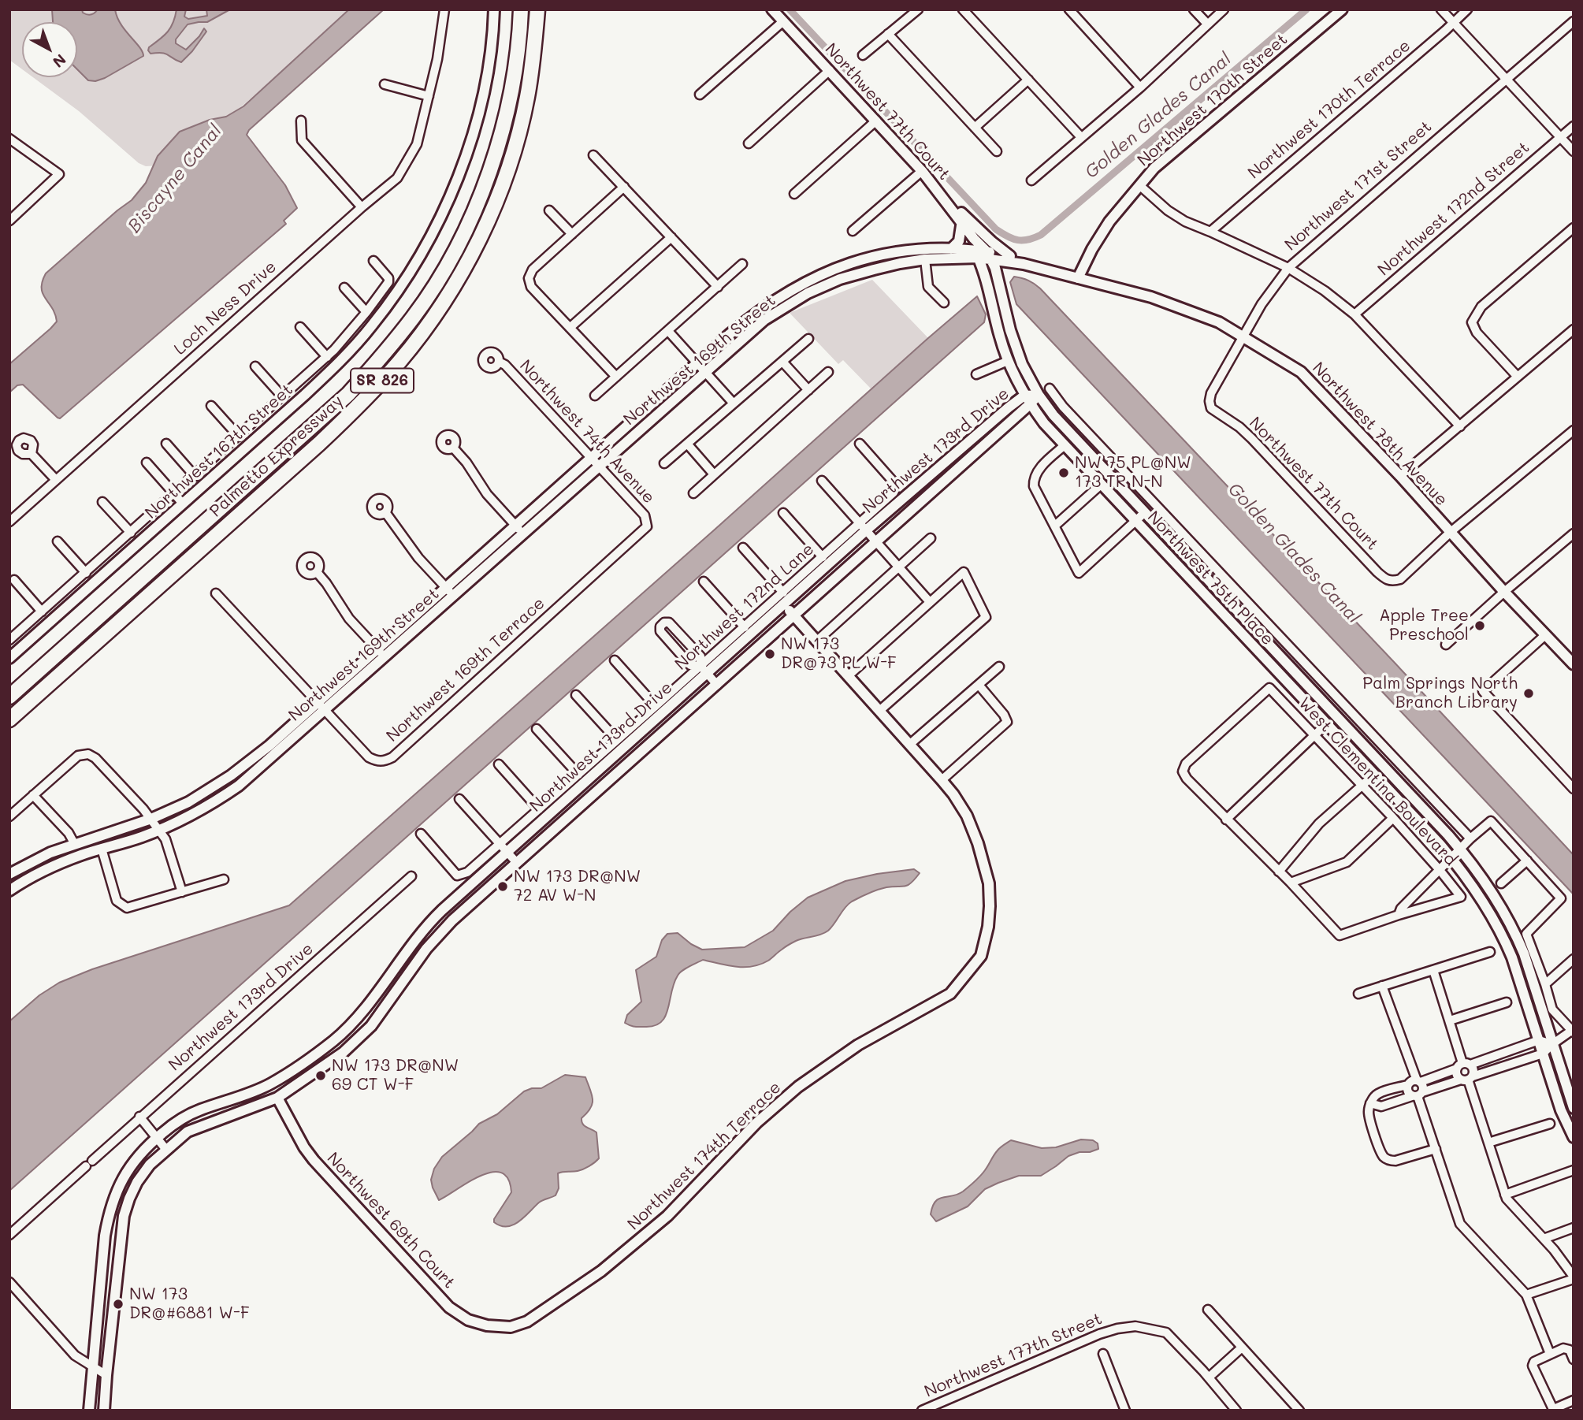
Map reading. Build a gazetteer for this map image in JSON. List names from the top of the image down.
{
  "streets": {
    "highway": ["SR 826", "Palmetto Expressway"],
    "street": [
      "Northwest 170th Street",
      "Northwest 170th Terrace",
      "Northwest 77th Court",
      "Northwest 171st Street",
      "Northwest 172nd Street",
      "Loch Ness Drive",
      "Northwest 169th Street",
      "Northwest 74th Avenue",
      "Northwest 78th Avenue",
      "Northwest 173rd Drive",
      "Northwest 167th Street",
      "Northwest 75th Place",
      "Northwest 172nd Lane",
      "Northwest 169th Terrace",
      "West Clementina Boulevard",
      "Northwest 174th Terrace",
      "Northwest 69th Court",
      "Northwest 177th Street"
    ]
  },
  "crossings": [
    ["Northwest 170th Street", "Northwest 78th Avenue"],
    ["Northwest 77th Court", "Northwest 171st Street"],
    ["Northwest 77th Court", "Northwest 78th Avenue"],
    ["Northwest 77th Court", "Northwest 75th Place"],
    ["Northwest 171st Street", "Northwest 78th Avenue"],
    ["Northwest 169th Street", "Northwest 74th Avenue"],
    ["Northwest 169th Street", "Northwest 78th Avenue"],
    ["Northwest 169th Street", "Northwest 75th Place"],
    ["Northwest 169th Street", "Northwest 169th Terrace"],
    ["Northwest 74th Avenue", "Northwest 169th Terrace"],
    ["Northwest 173rd Drive", "Northwest 75th Place"],
    ["Northwest 173rd Drive", "Northwest 172nd Lane"],
    ["Northwest 173rd Drive", "Northwest 69th Court"],
    ["Northwest 174th Terrace", "Northwest 69th Court"]
  ],
  "water": ["Golden Glades Canal", "Biscayne Canal"],
  "places": [
    "NW 75 PL@NW 173 TR N-N",
    "Apple Tree Preschool",
    "NW 173 DR@73 PL W-F",
    "Palm Springs North Branch Library",
    "NW 173 DR@NW 72 AV W-N",
    "NW 173 DR@NW 69 CT W-F",
    "NW 173 DR@#6881 W-F"
  ],
  "north": "bottom right"
}
